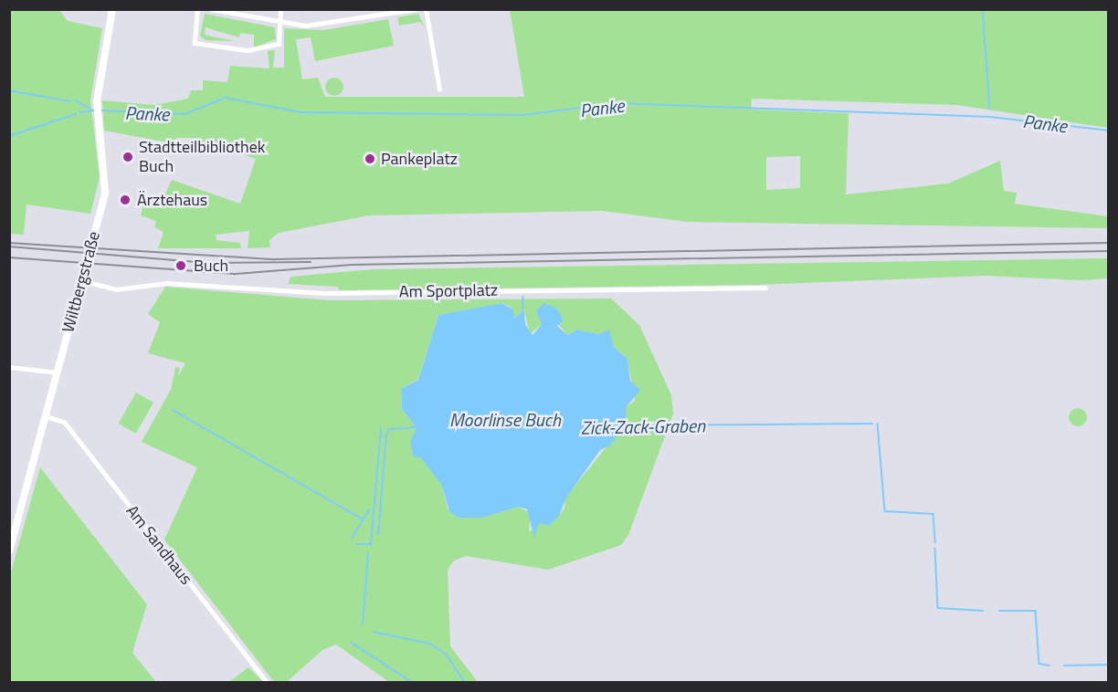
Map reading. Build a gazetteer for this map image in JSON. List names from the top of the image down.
{
  "streets": {
    "main road": ["Wiltbergstraße"],
    "street": ["Am Sportplatz", "Am Sandhaus"]
  },
  "crossings": [
    ["Wiltbergstraße", "Am Sportplatz"],
    ["Wiltbergstraße", "Am Sandhaus"]
  ],
  "water": ["Panke", "Moorlinse Buch", "Zick-Zack-Graben"],
  "places": [
    "Stadtteilbibliothek Buch",
    "Pankeplatz",
    "Ärztehaus",
    "Buch"
  ]
}
